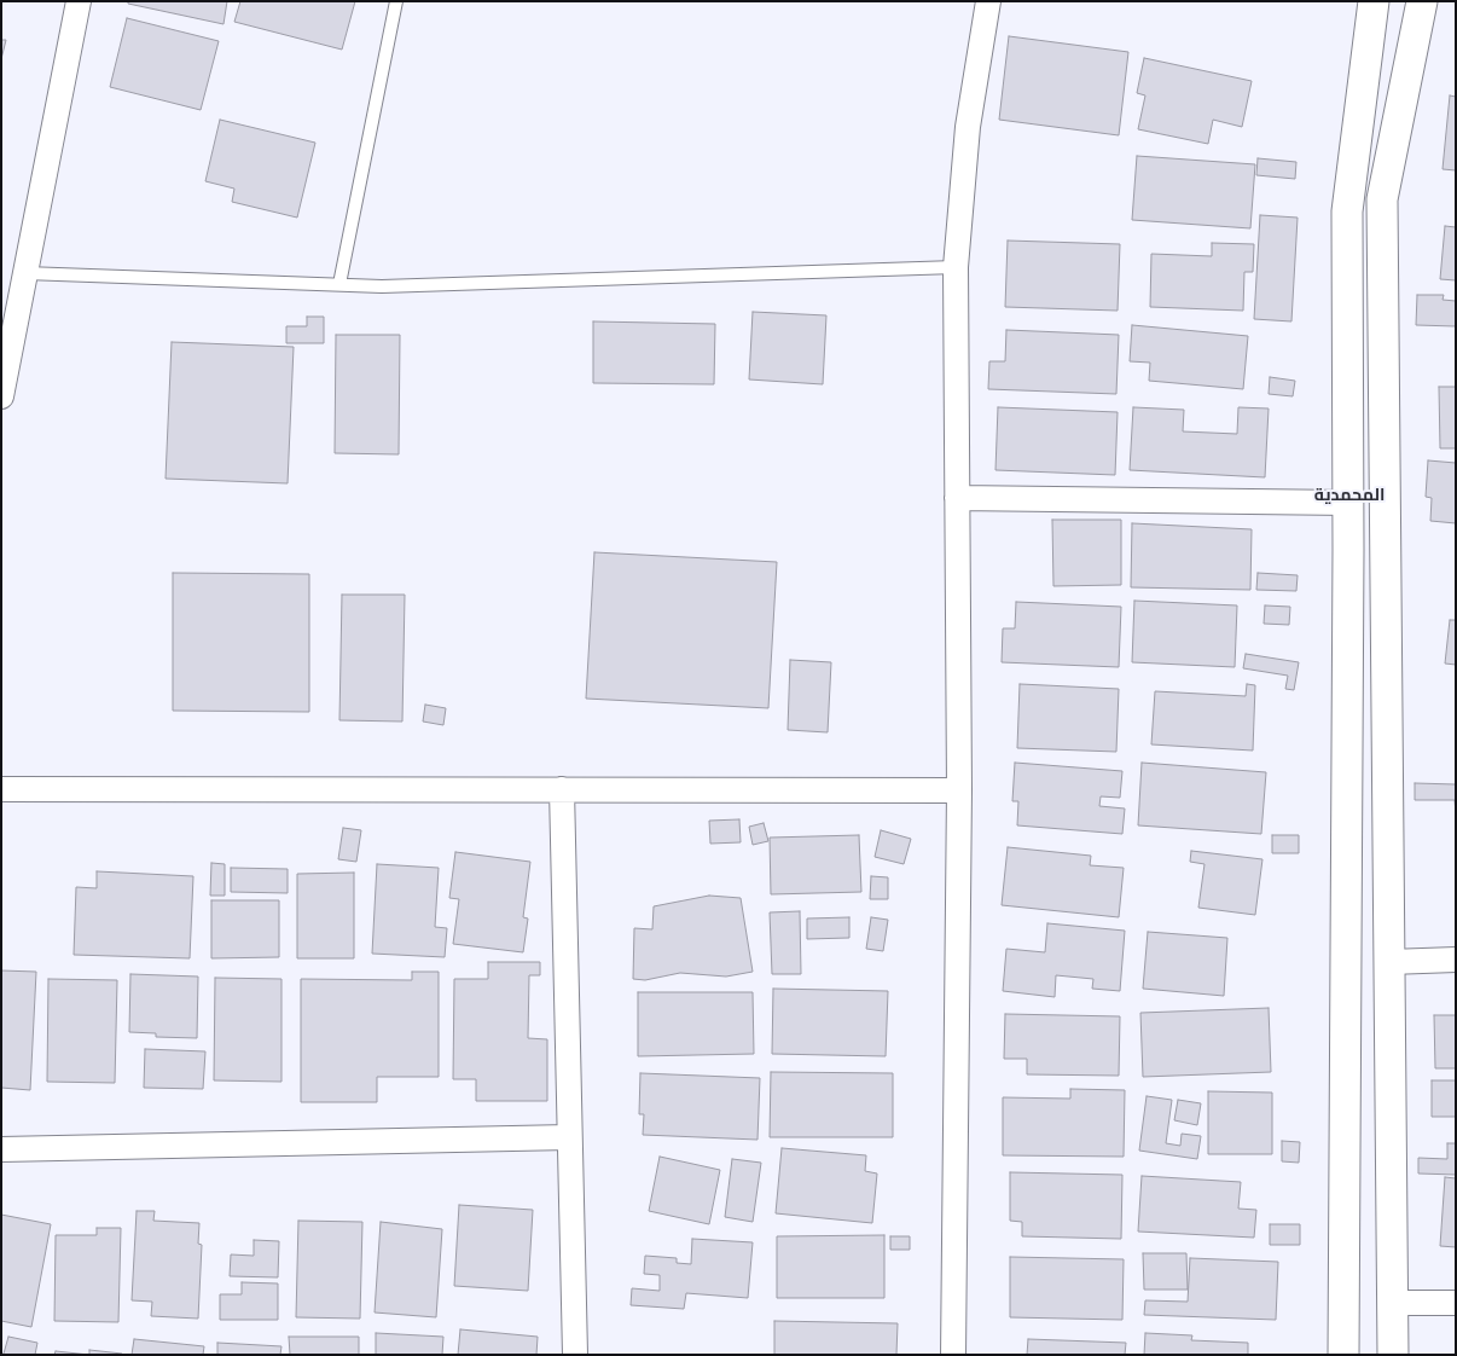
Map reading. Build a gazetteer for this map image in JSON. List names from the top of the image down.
{
  "districts": ["المحمدية"]
}
